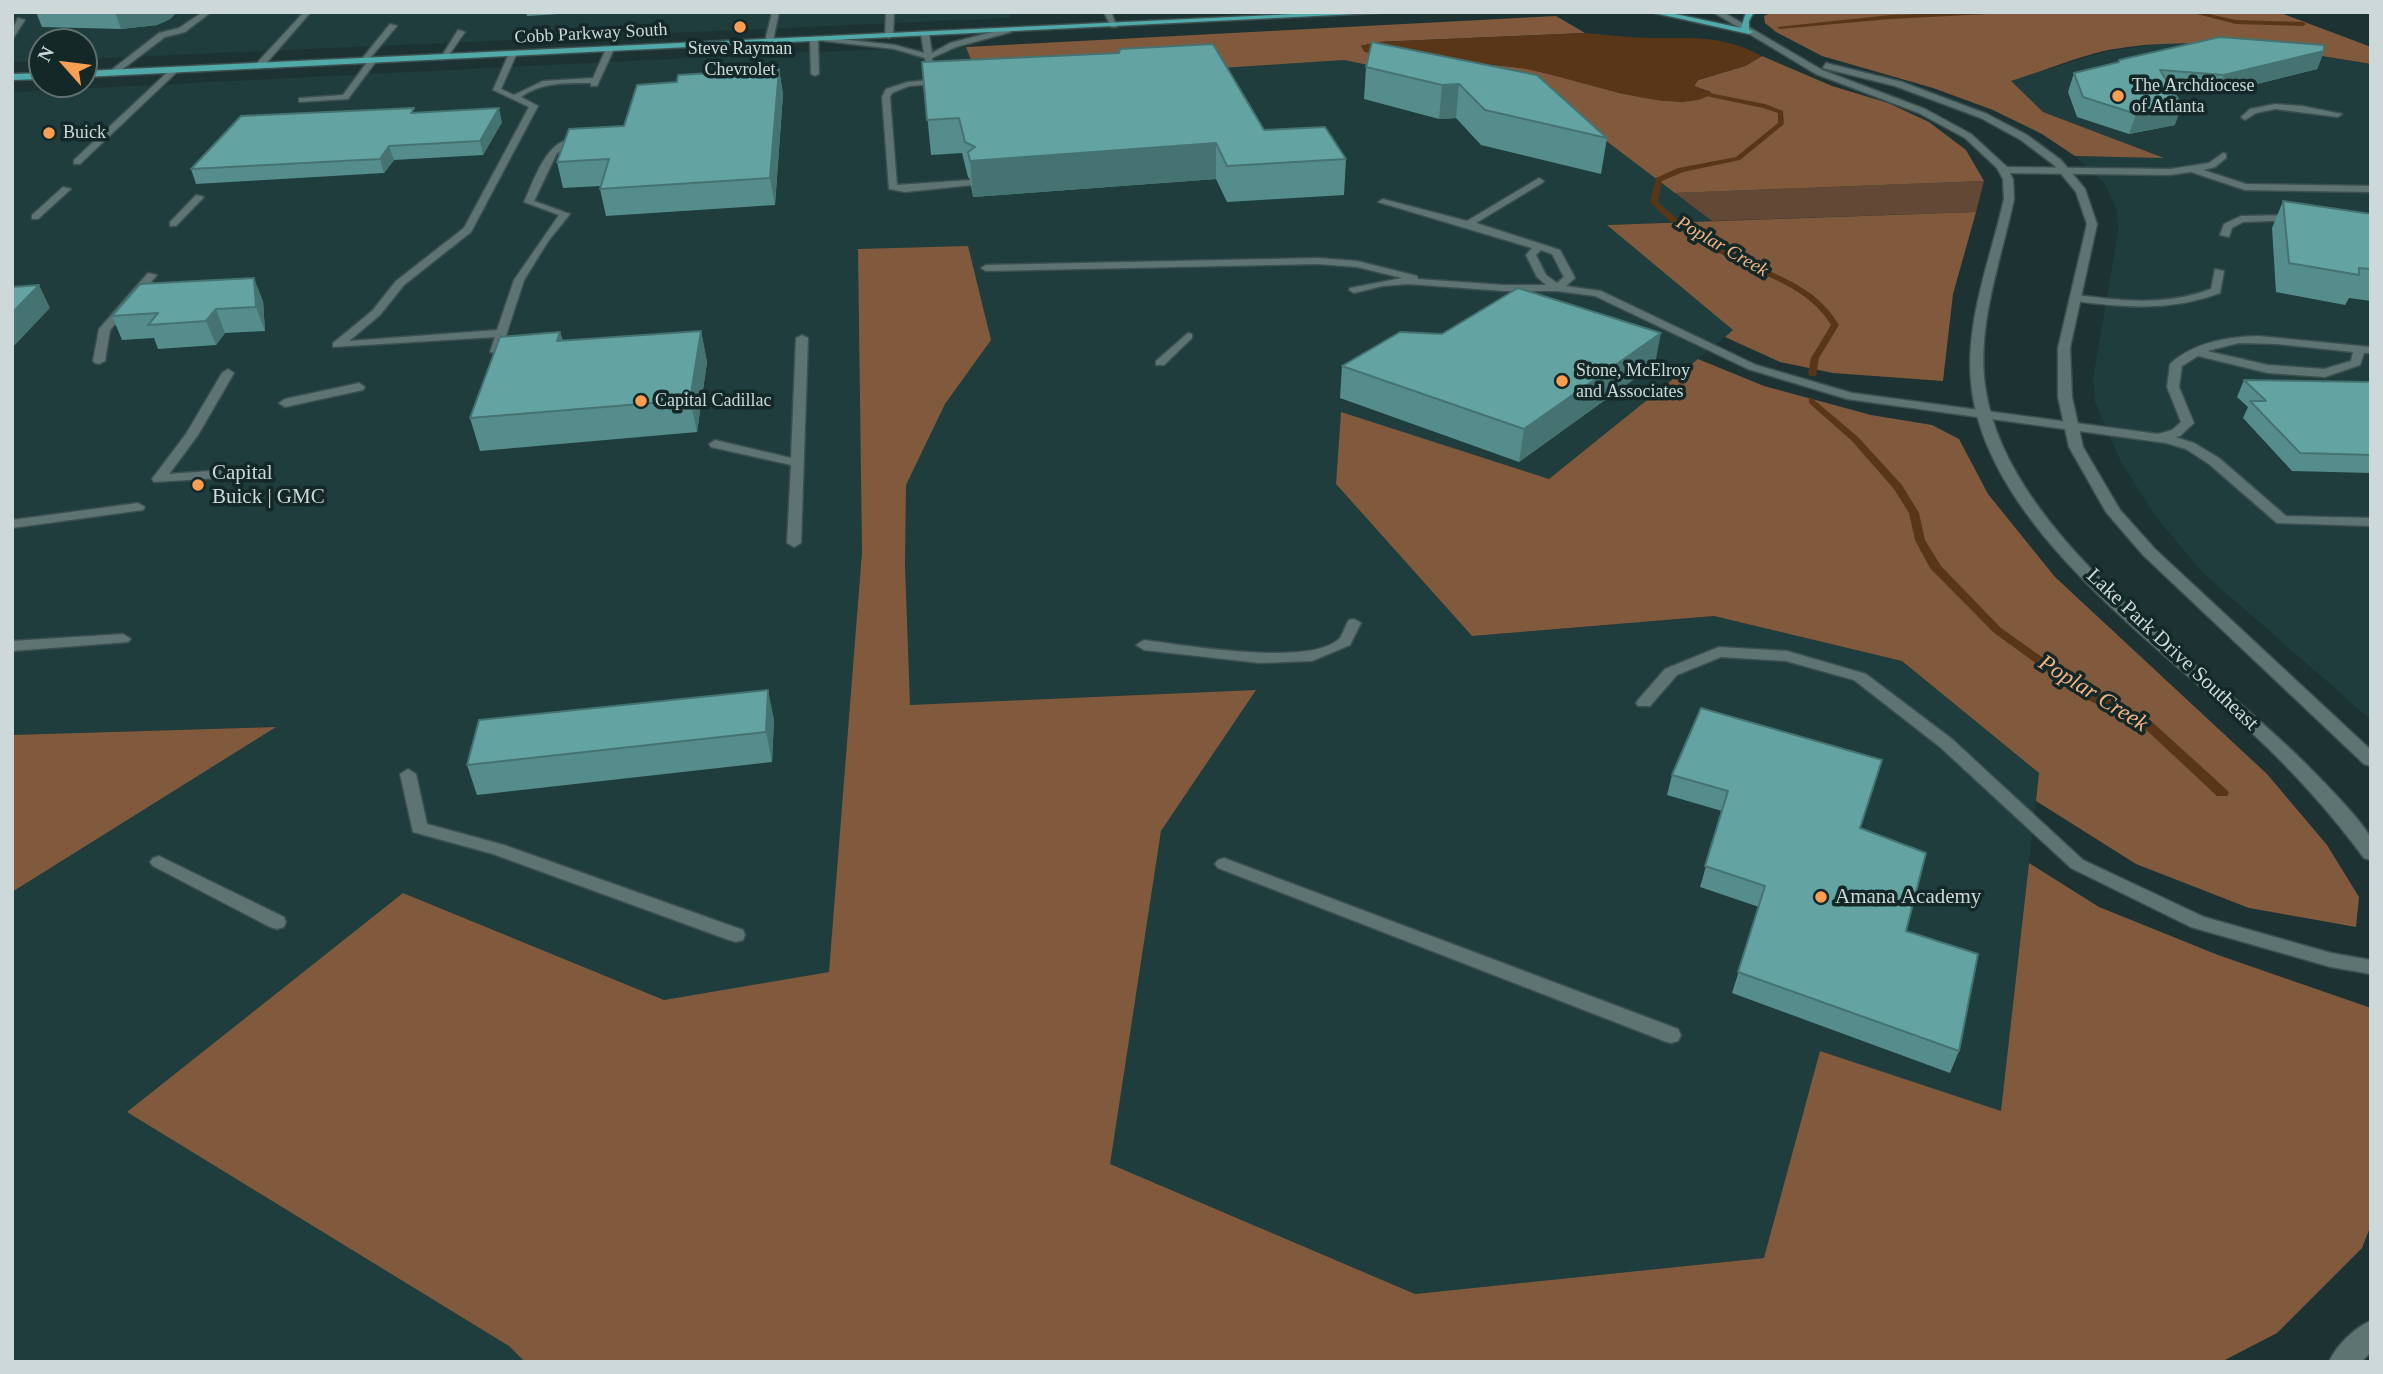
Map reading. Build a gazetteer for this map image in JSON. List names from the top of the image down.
{
  "streets": {
    "main road": ["Cobb Parkway South"],
    "street": ["Lake Park Drive Southeast"]
  },
  "water": ["Poplar Creek"],
  "places": [
    "Steve Rayman Chevrolet",
    "The Archdiocese of Atlanta",
    "Buick",
    "Stone, McElroy and Associates",
    "Capital Cadillac",
    "Capital Buick | GMC",
    "Amana Academy"
  ],
  "north": "top left"
}
